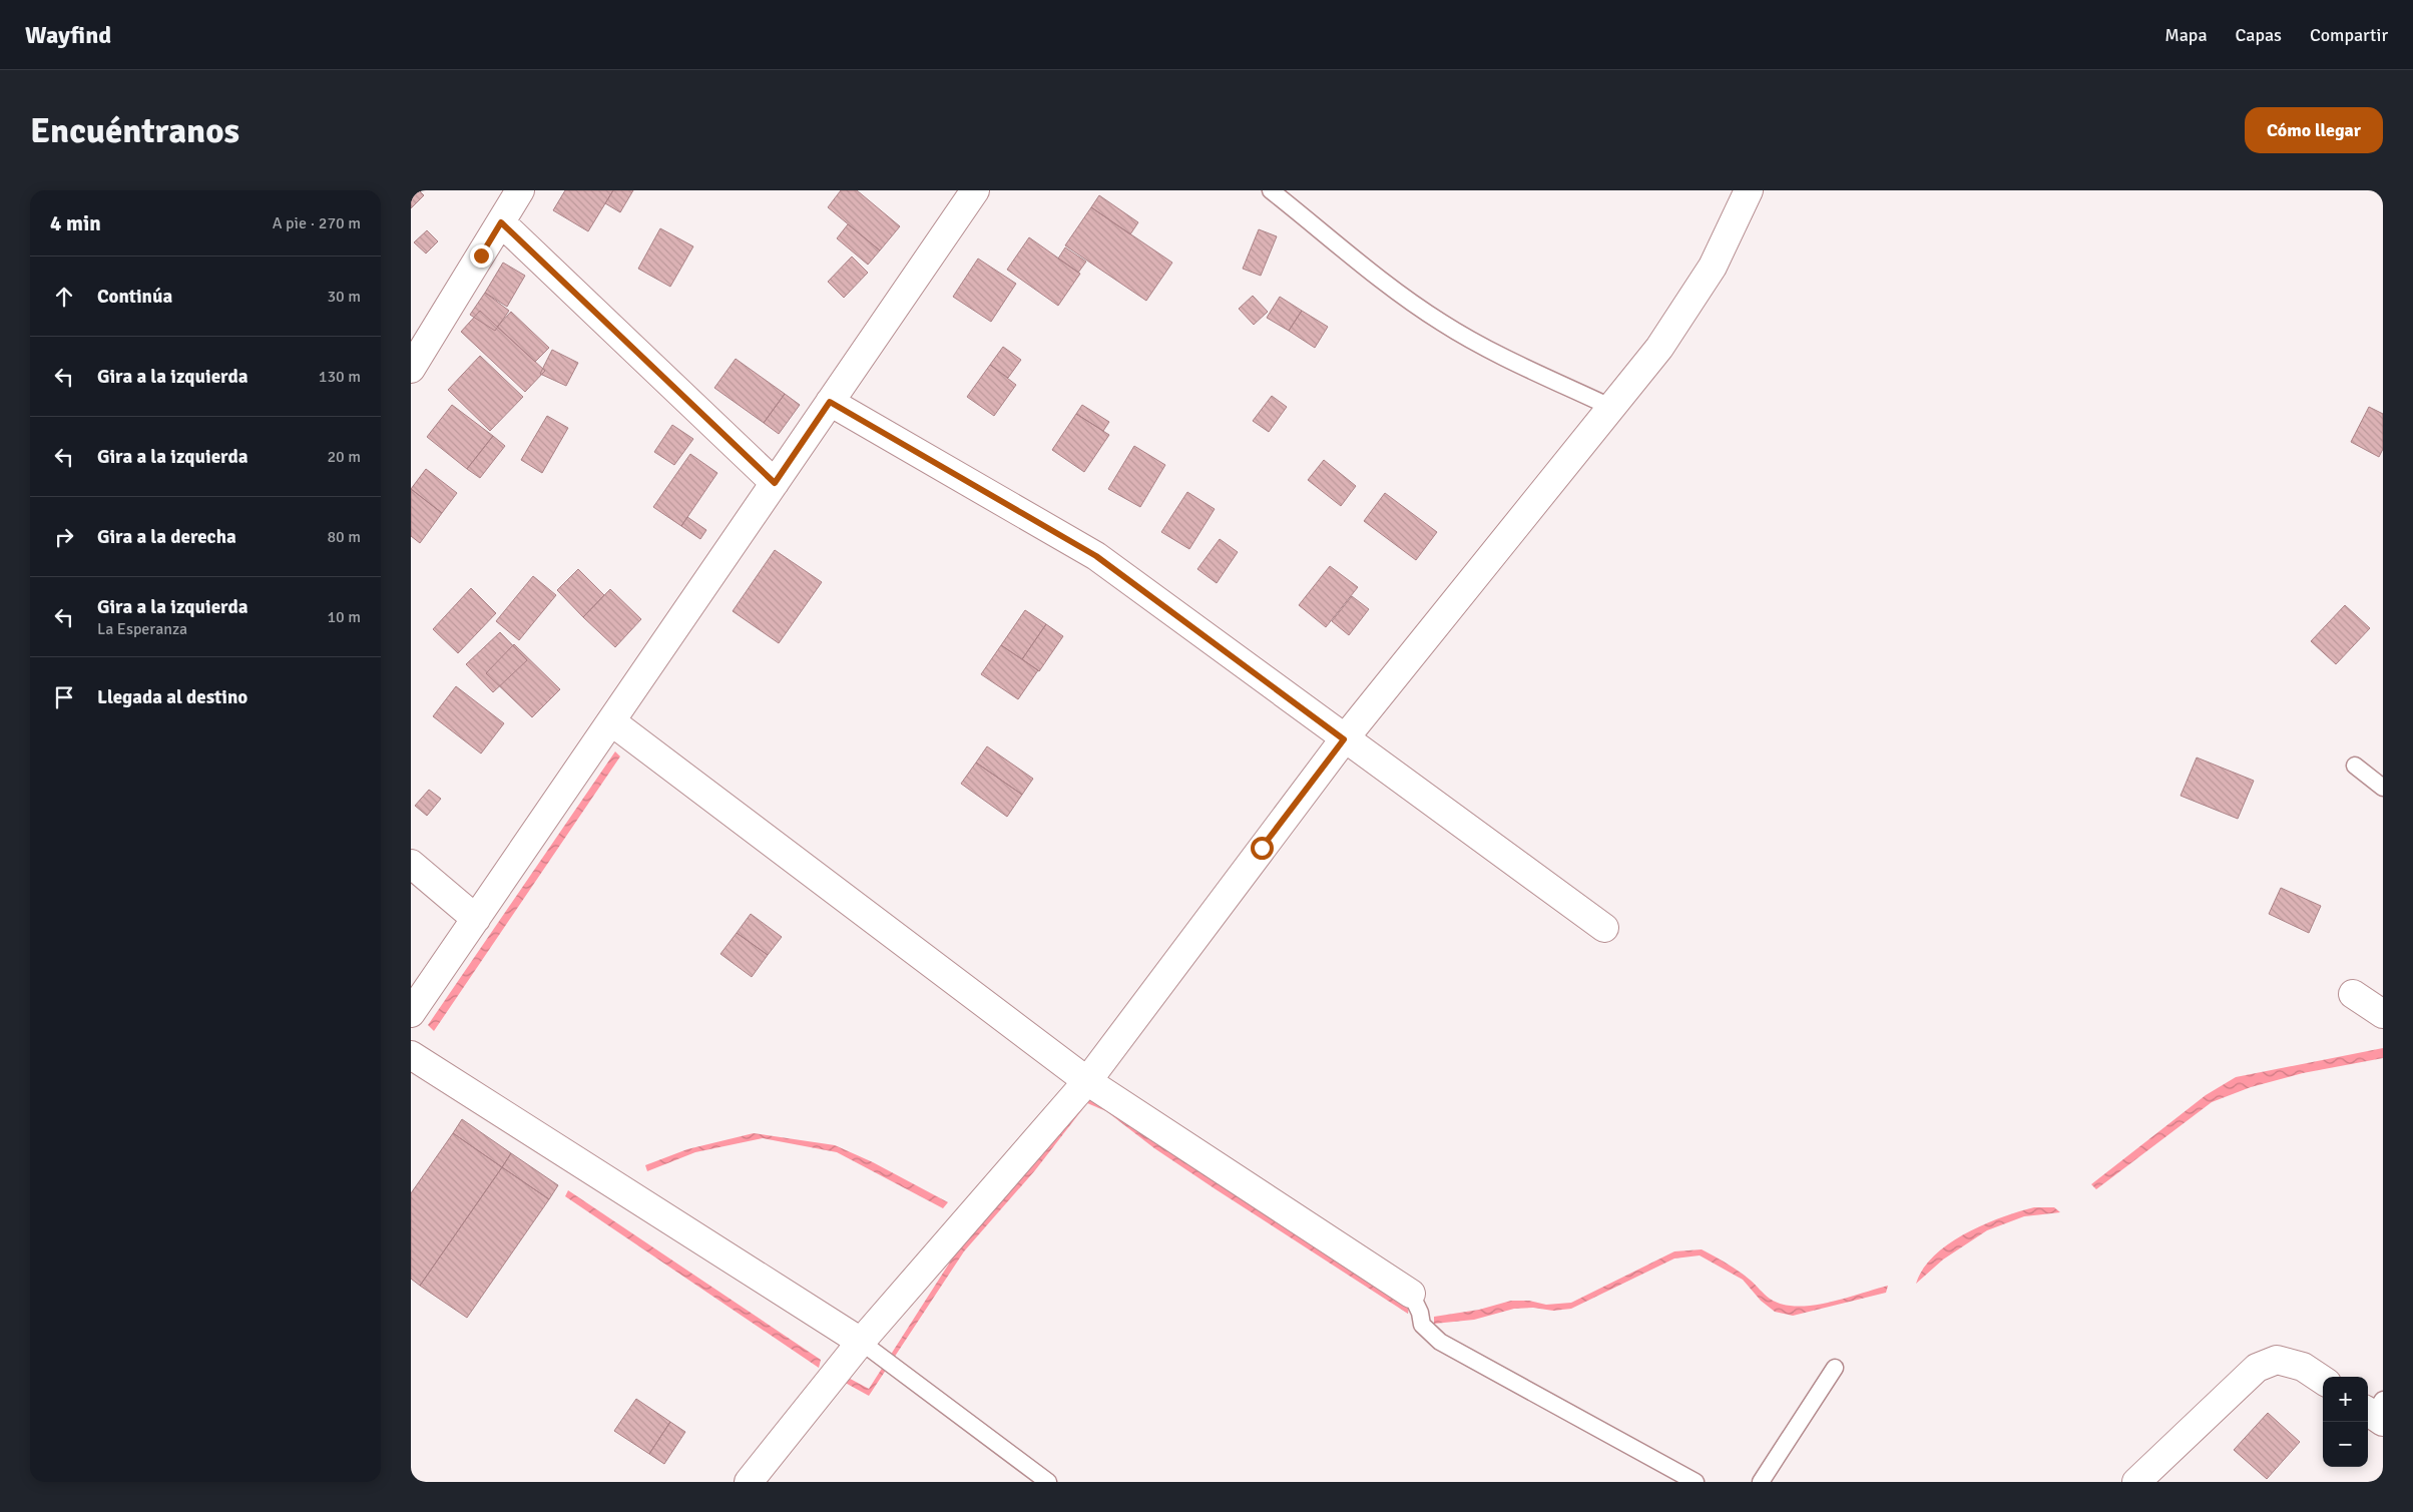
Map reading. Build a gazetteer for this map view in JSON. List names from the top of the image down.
{
  "page": {
    "header": "Wayfind",
    "nav": ["Mapa", "Capas", "Compartir"],
    "buttons": "Cómo llegar",
    "title": "Encuéntranos",
    "heading": ["4 min", "A pie · 270 m"],
    "list": [
      ["Continúa", "30 m"],
      ["Gira a la izquierda", "130 m"],
      ["Gira a la izquierda", "20 m"],
      ["Gira a la derecha", "80 m"],
      ["Gira a la izquierda", "La Esperanza", "10 m"],
      "Llegada al destino"
    ],
    "map_buttons": ["+", "−"]
  }
}
